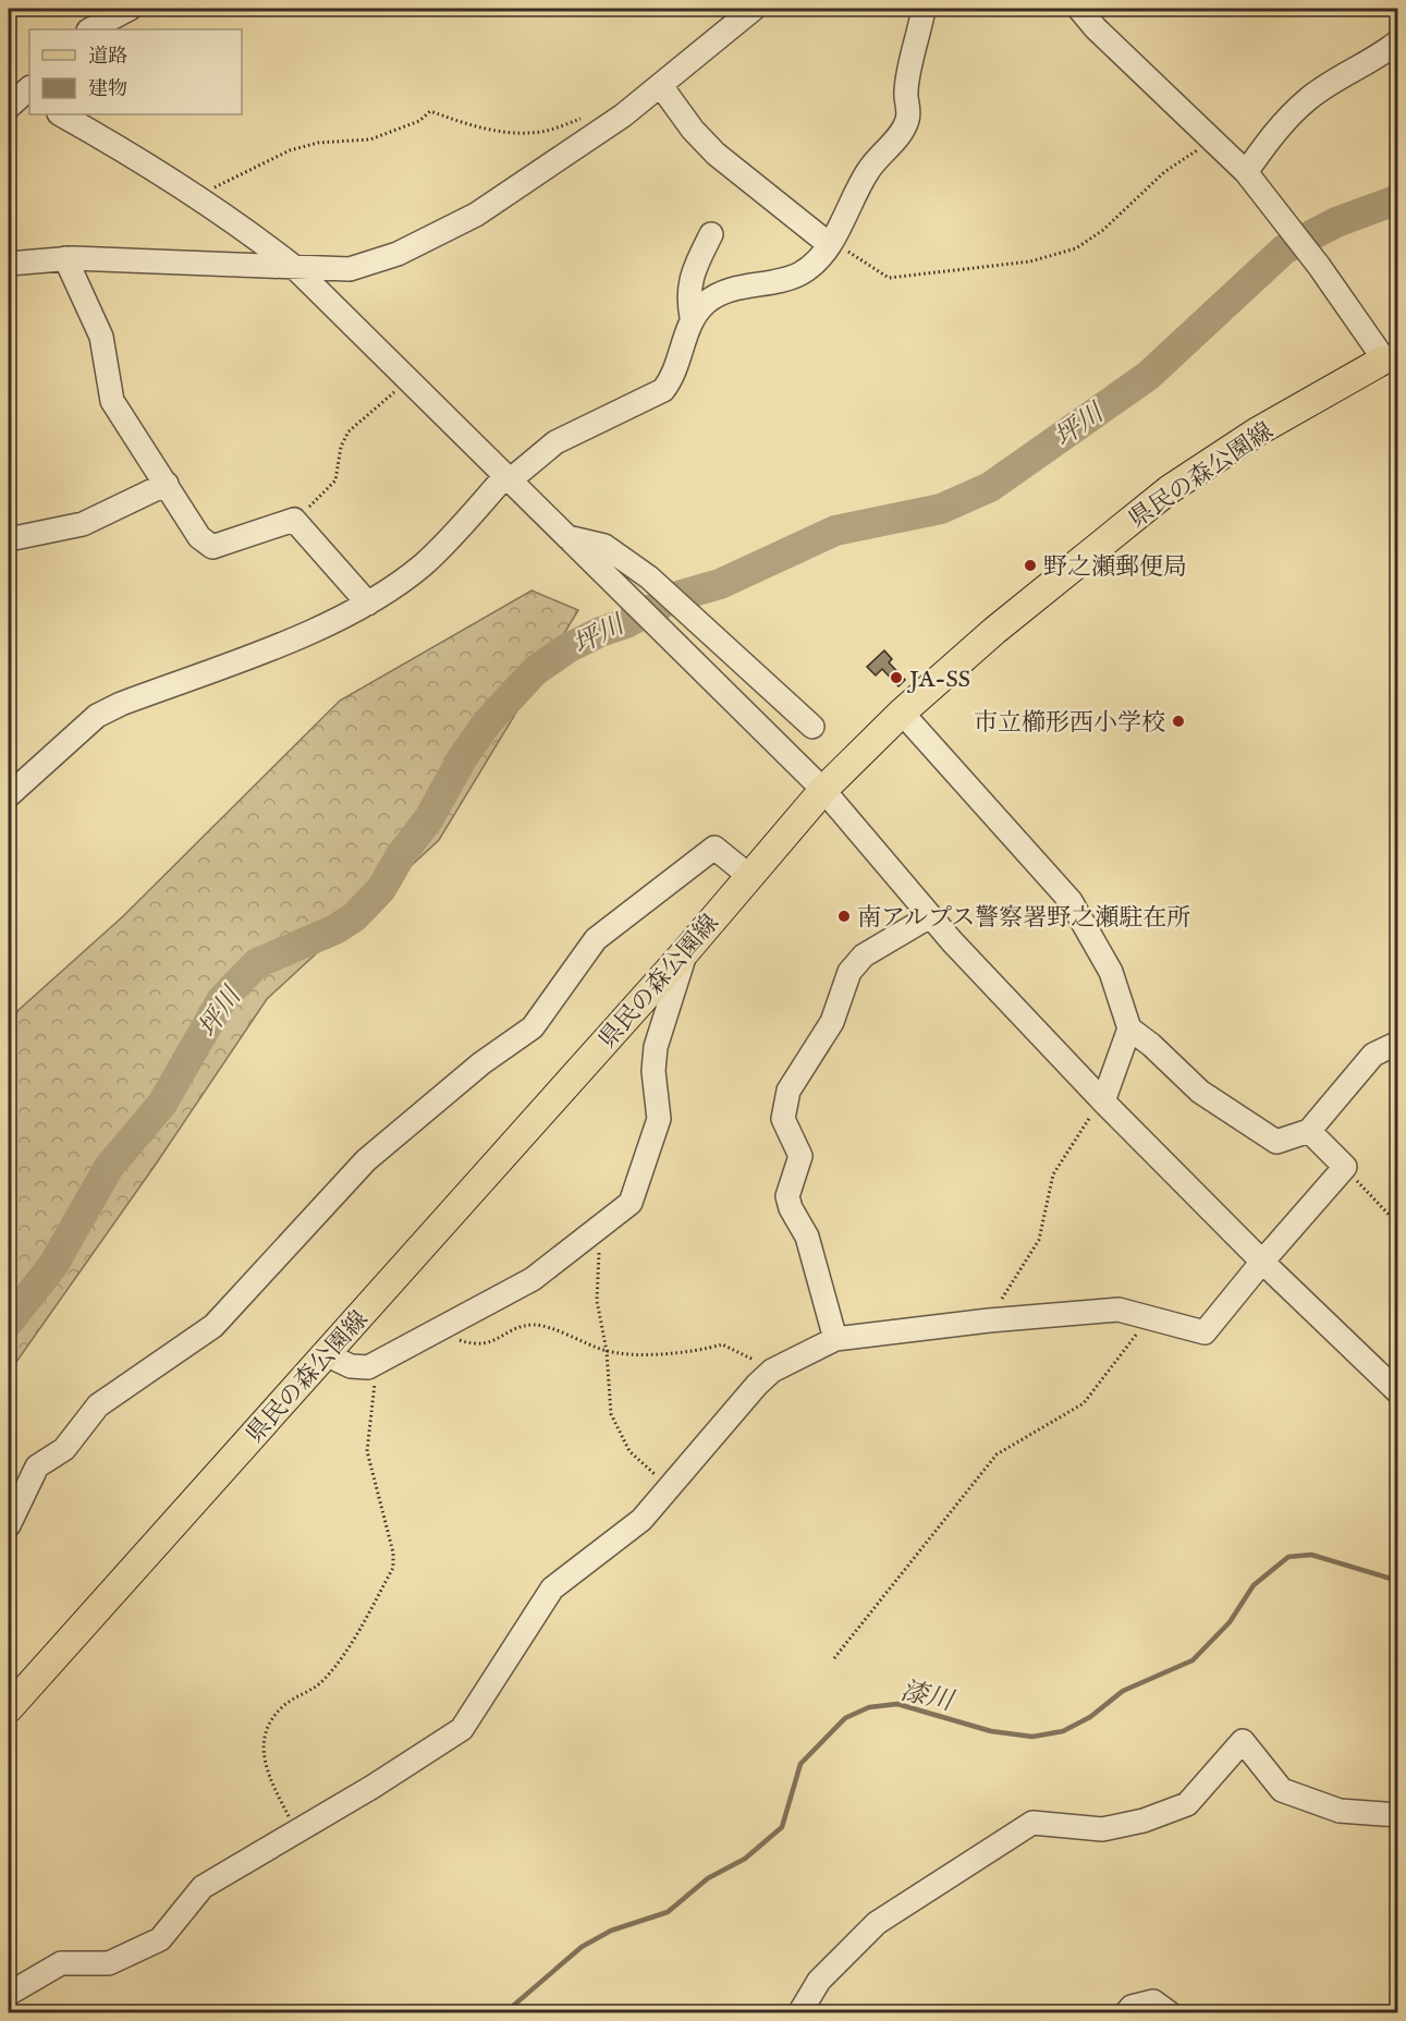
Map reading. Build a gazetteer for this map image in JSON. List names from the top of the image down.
{
  "streets": {
    "main road": ["県民の森公園線"]
  },
  "water": ["坪川", "漆川"],
  "places": [
    "野之瀬郵便局",
    "JA-SS",
    "市立櫛形西小学校",
    "南アルプス警察署野之瀬駐在所"
  ],
  "legend": ["道路", "建物"]
}
